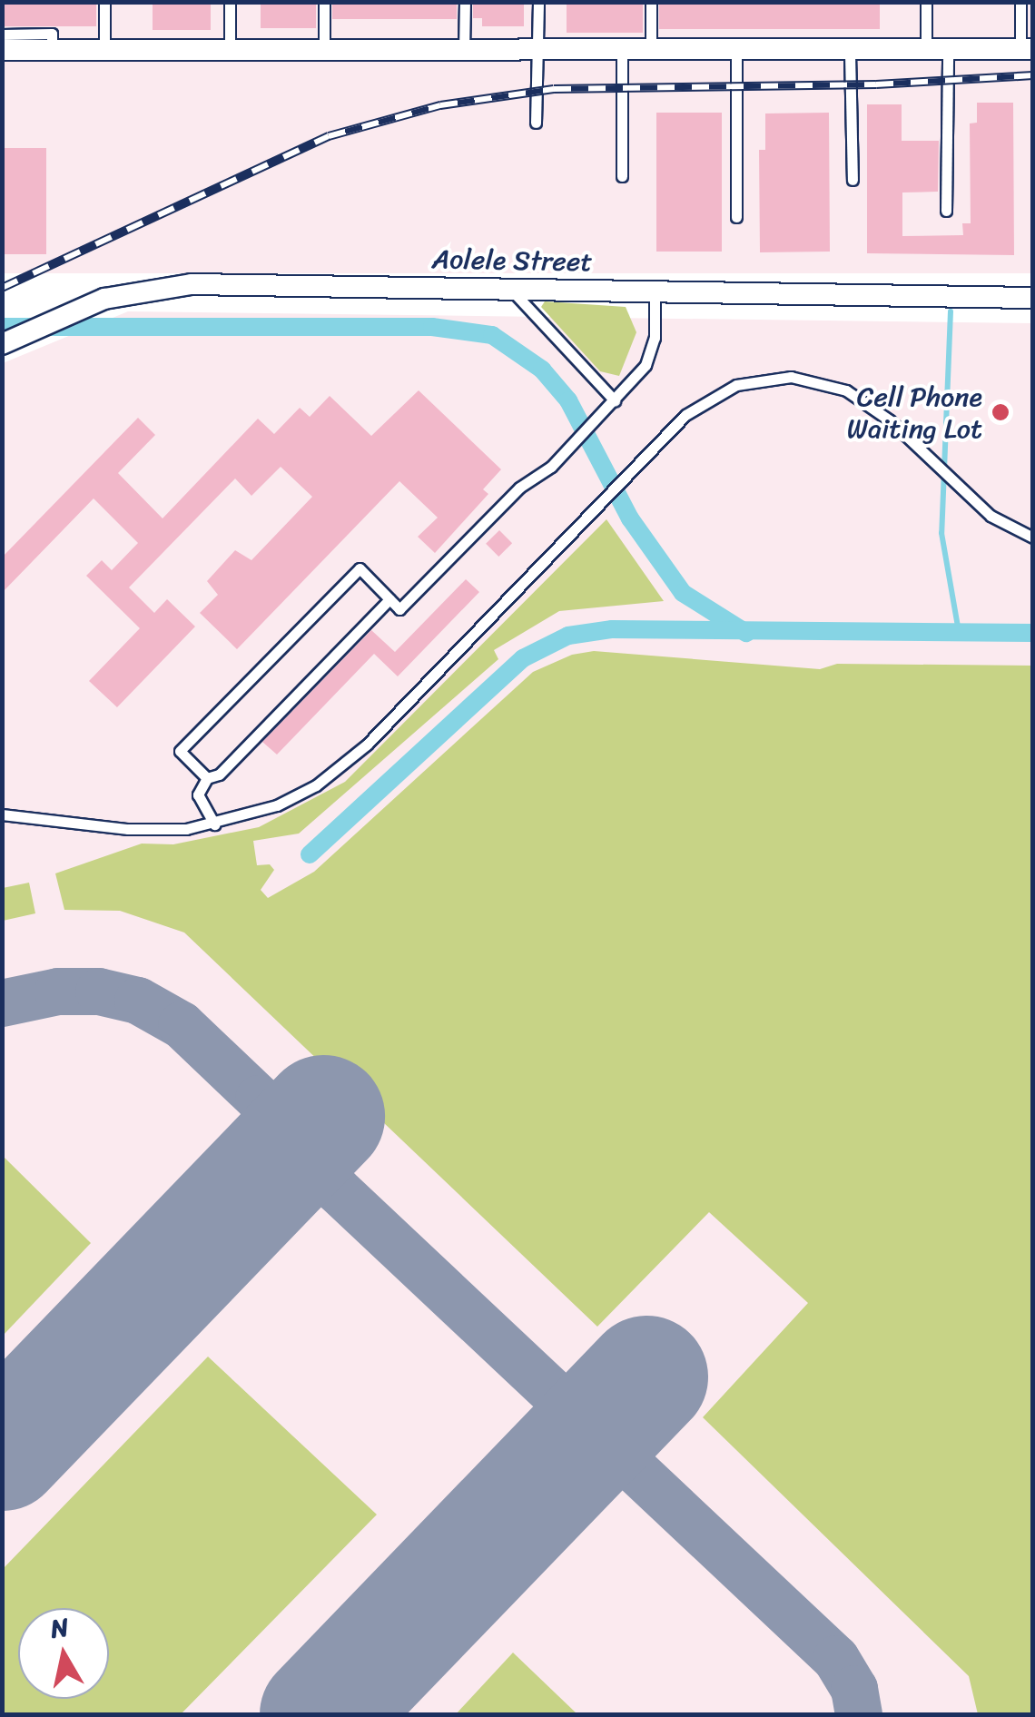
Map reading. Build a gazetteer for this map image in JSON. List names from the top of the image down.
{
  "streets": {
    "street": ["Aolele Street"]
  },
  "places": ["Cell Phone Waiting Lot"],
  "north": "top"
}
